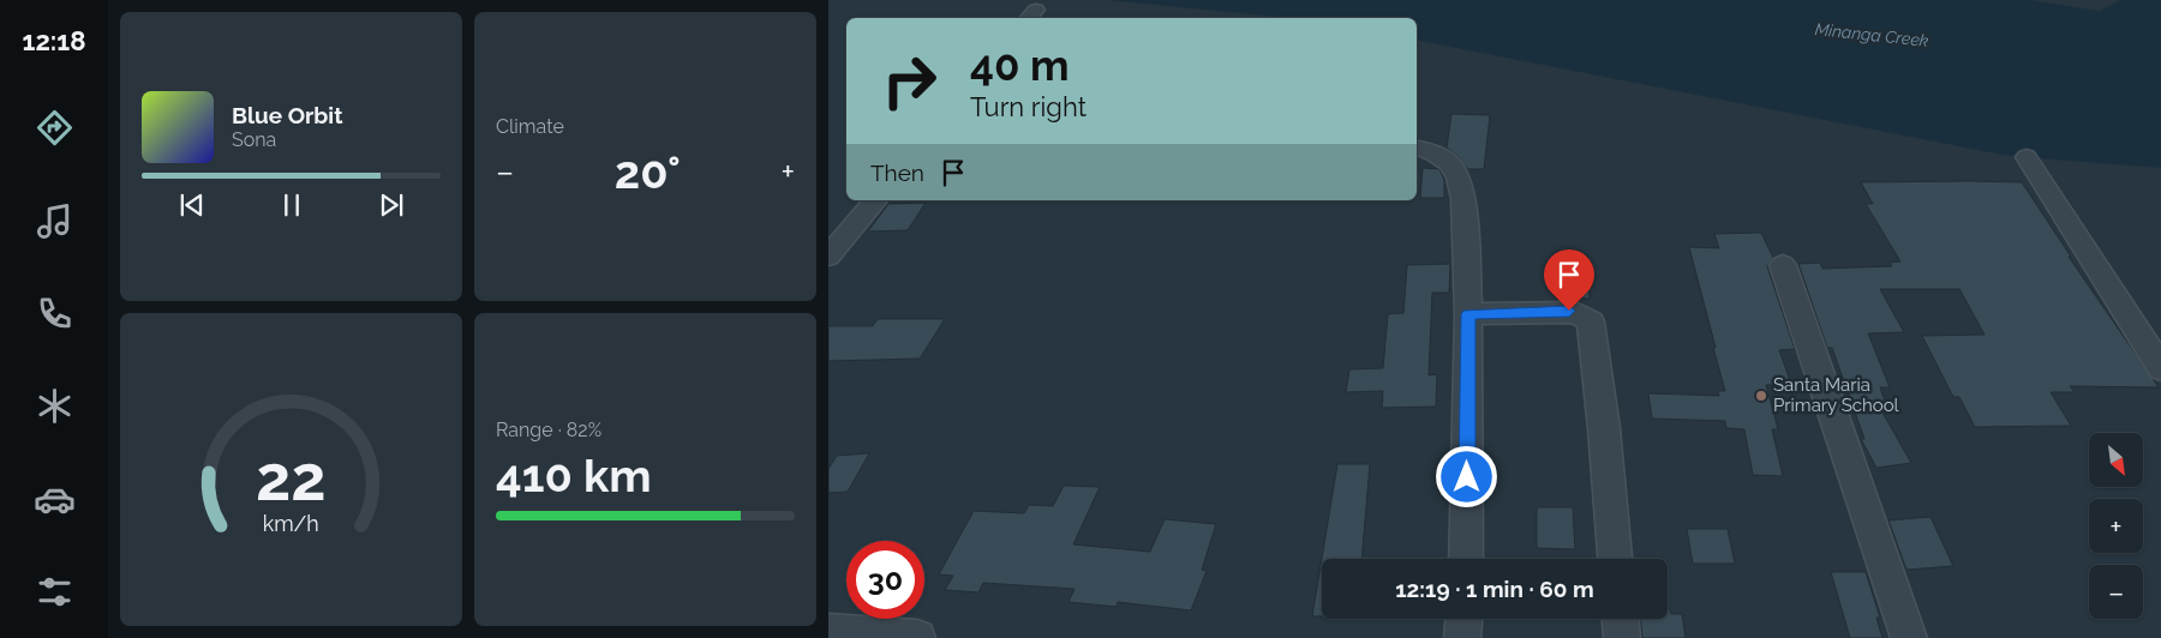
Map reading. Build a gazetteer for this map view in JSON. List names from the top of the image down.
{
  "water": ["Minanga Creek"],
  "places": ["Santa Maria Primary School"],
  "north": "bottom right",
  "page": {
    "tabs": "12:18",
    "tile": [
      "Climate",
      ["Range · 82%", "410 km"]
    ],
    "turn": ["40 m", "Turn right"],
    "song": ["Blue Orbit", "Sona"],
    "then": "Then",
    "heat": ["−", "20°", "+"],
    "map_buttons": ["+", "−"],
    "limit": "30",
    "trip": "12:19 · 1 min · 60 m",
    "gauge": ["22", "km/h"]
  }
}
